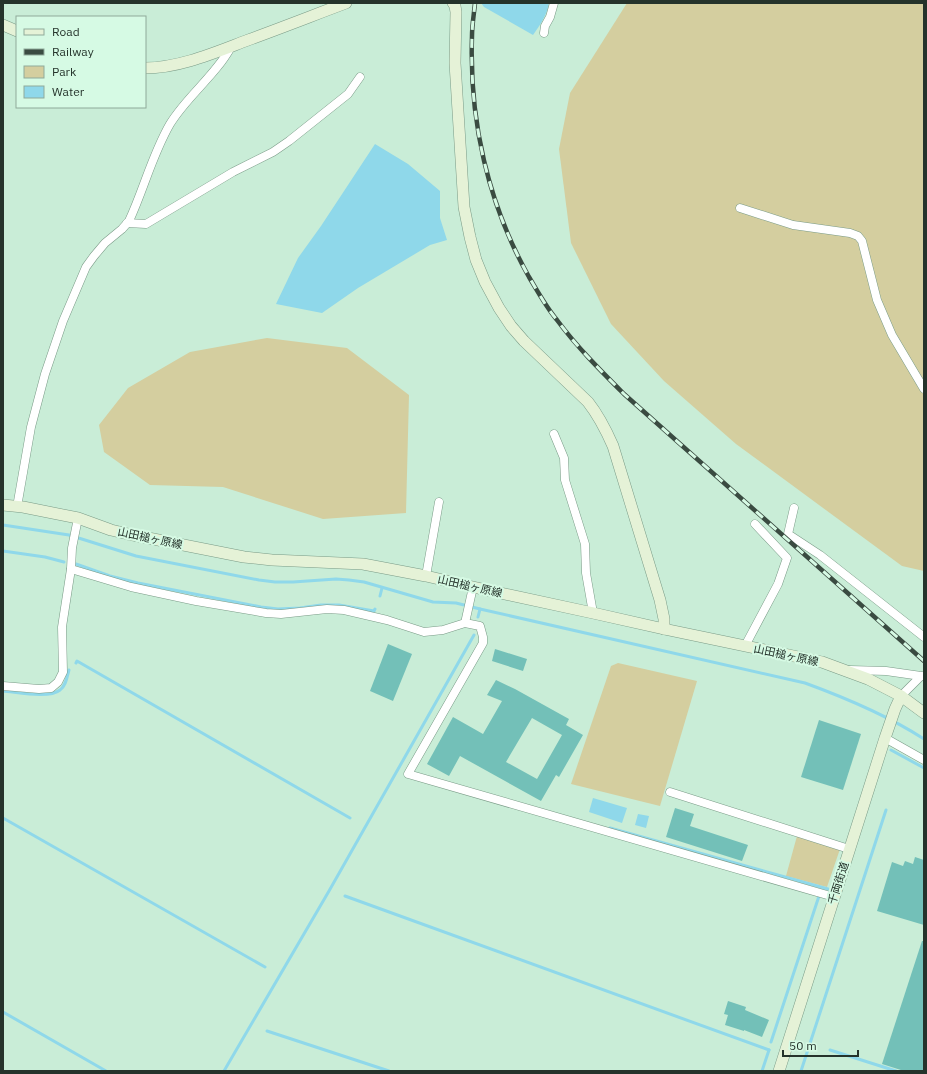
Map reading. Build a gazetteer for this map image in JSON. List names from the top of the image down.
{
  "streets": {
    "street": ["山田槌ヶ原線", "千両街道"]
  },
  "crossings": [
    ["山田槌ヶ原線", "千両街道"]
  ],
  "legend": [
    "Road",
    "Railway",
    "Park",
    "Water"
  ],
  "scale_bar": "50 m"
}
